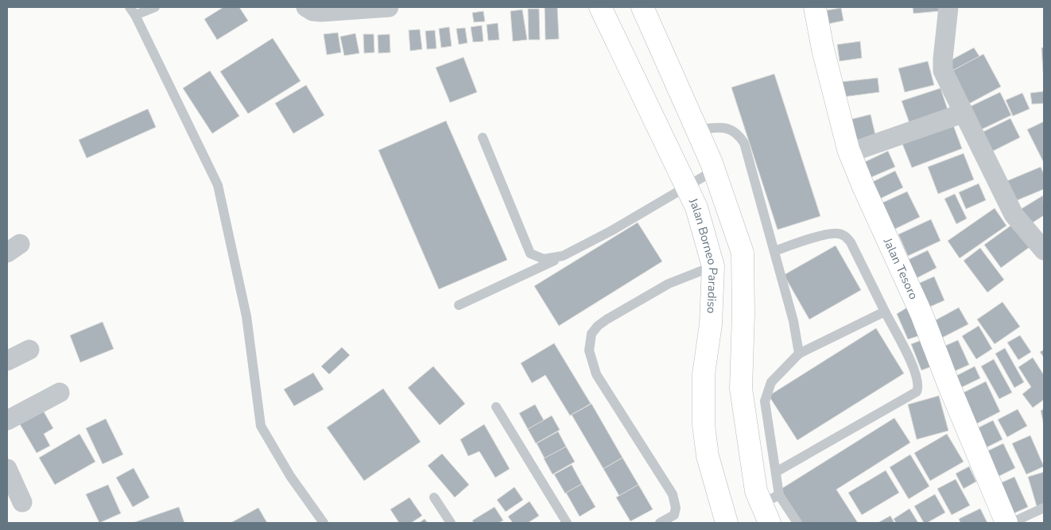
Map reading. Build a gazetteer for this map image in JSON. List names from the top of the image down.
{
  "streets": {
    "street": ["Jalan Borneo Paradiso", "Jalan Tesoro"]
  }
}
